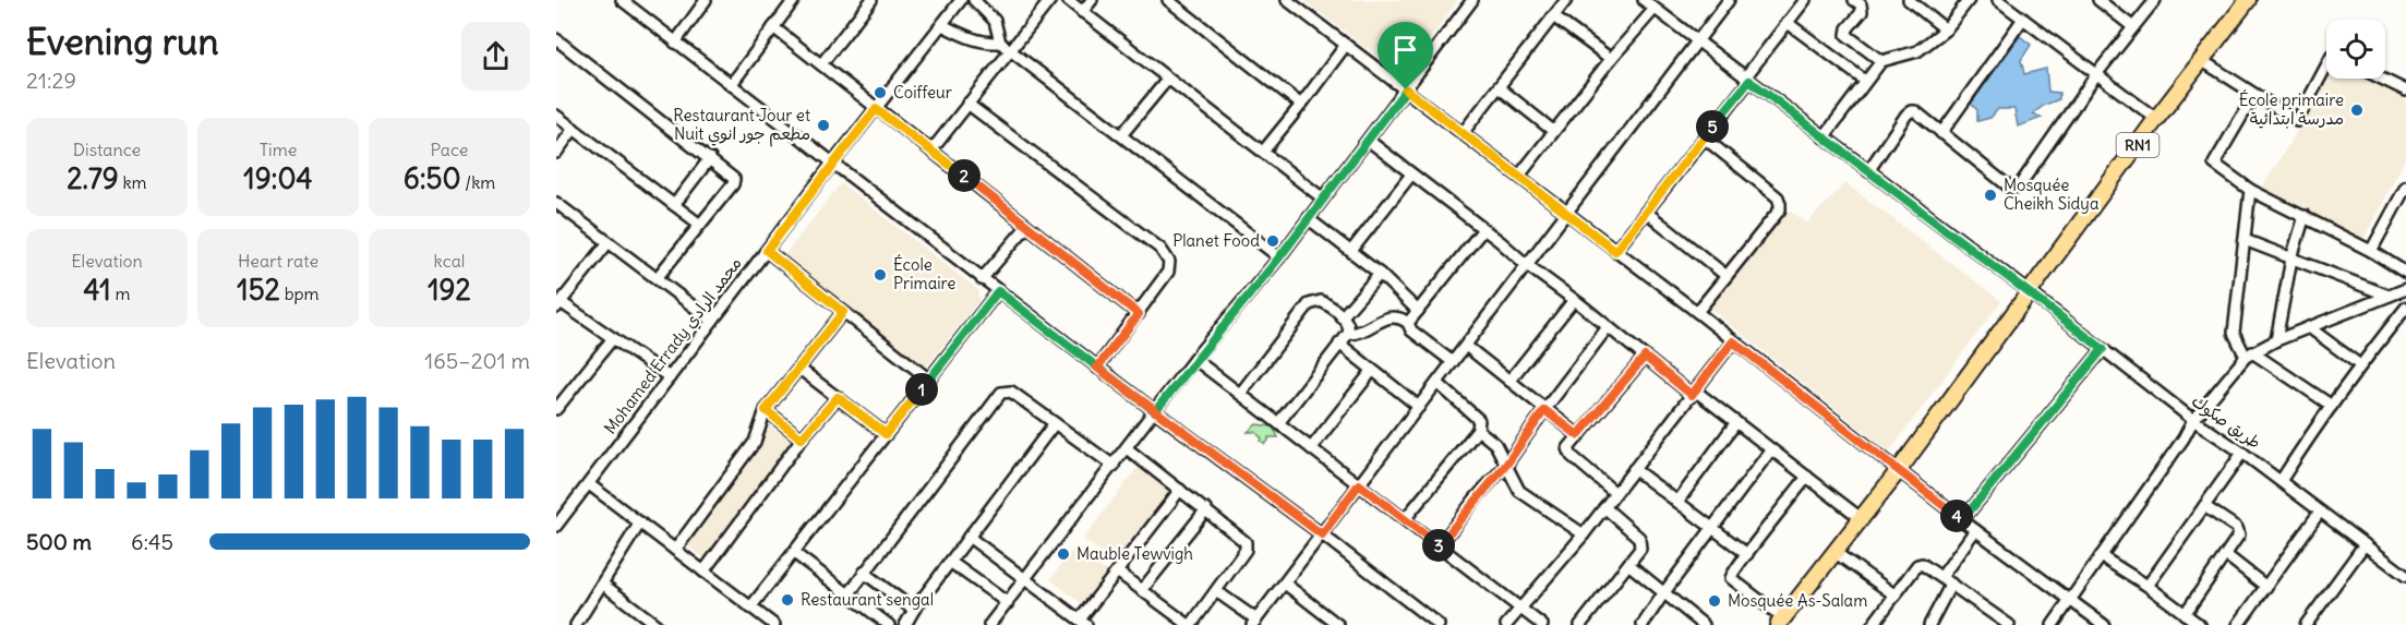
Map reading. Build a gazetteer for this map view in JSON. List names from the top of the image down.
{
  "streets": {
    "highway": ["RN1"],
    "street": ["Mohamed Errady محمد الرادي", "طريق صكوك"]
  },
  "crossings": [
    ["RN1", "طريق صكوك"]
  ],
  "places": [
    "Coiffeur",
    "École primaire مدرسة ابتدائية",
    "Restaurant Jour et Nuit مطعم جور انوي",
    "Mosquée Cheikh Sidya",
    "Planet Food",
    "École Primaire",
    "Mauble Tewvigh",
    "Restaurant sengal",
    "Mosquée As-Salam"
  ],
  "page": {
    "heading": ["Evening run", "21:29"],
    "pins": [
      "5",
      "2",
      "1",
      "4",
      "3"
    ],
    "stats": [
      ["Distance", "2.79 km"],
      ["Time", "19:04"],
      ["Pace", "6:50 /km"],
      ["Elevation", "41 m"],
      ["Heart rate", "152 bpm"],
      ["kcal", "192"]
    ],
    "chart": ["Elevation", "165–201 m"],
    "list": [
      {
        "name": "500 m",
        "note": "6:45"
      }
    ]
  }
}
